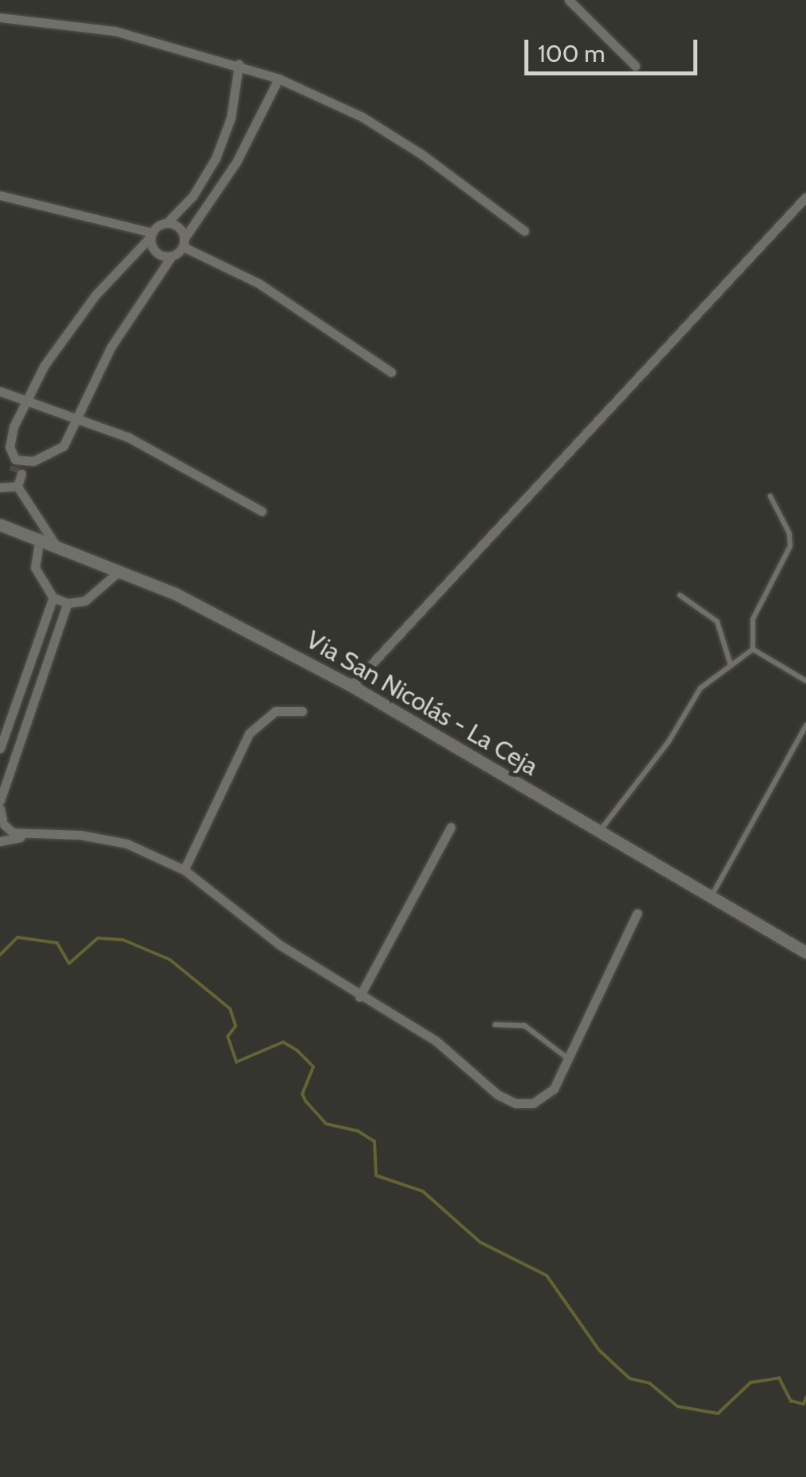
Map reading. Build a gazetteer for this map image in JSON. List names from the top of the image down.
{
  "streets": {
    "street": ["Via San Nicolás - La Ceja"]
  },
  "scale_bar": "100 m"
}
